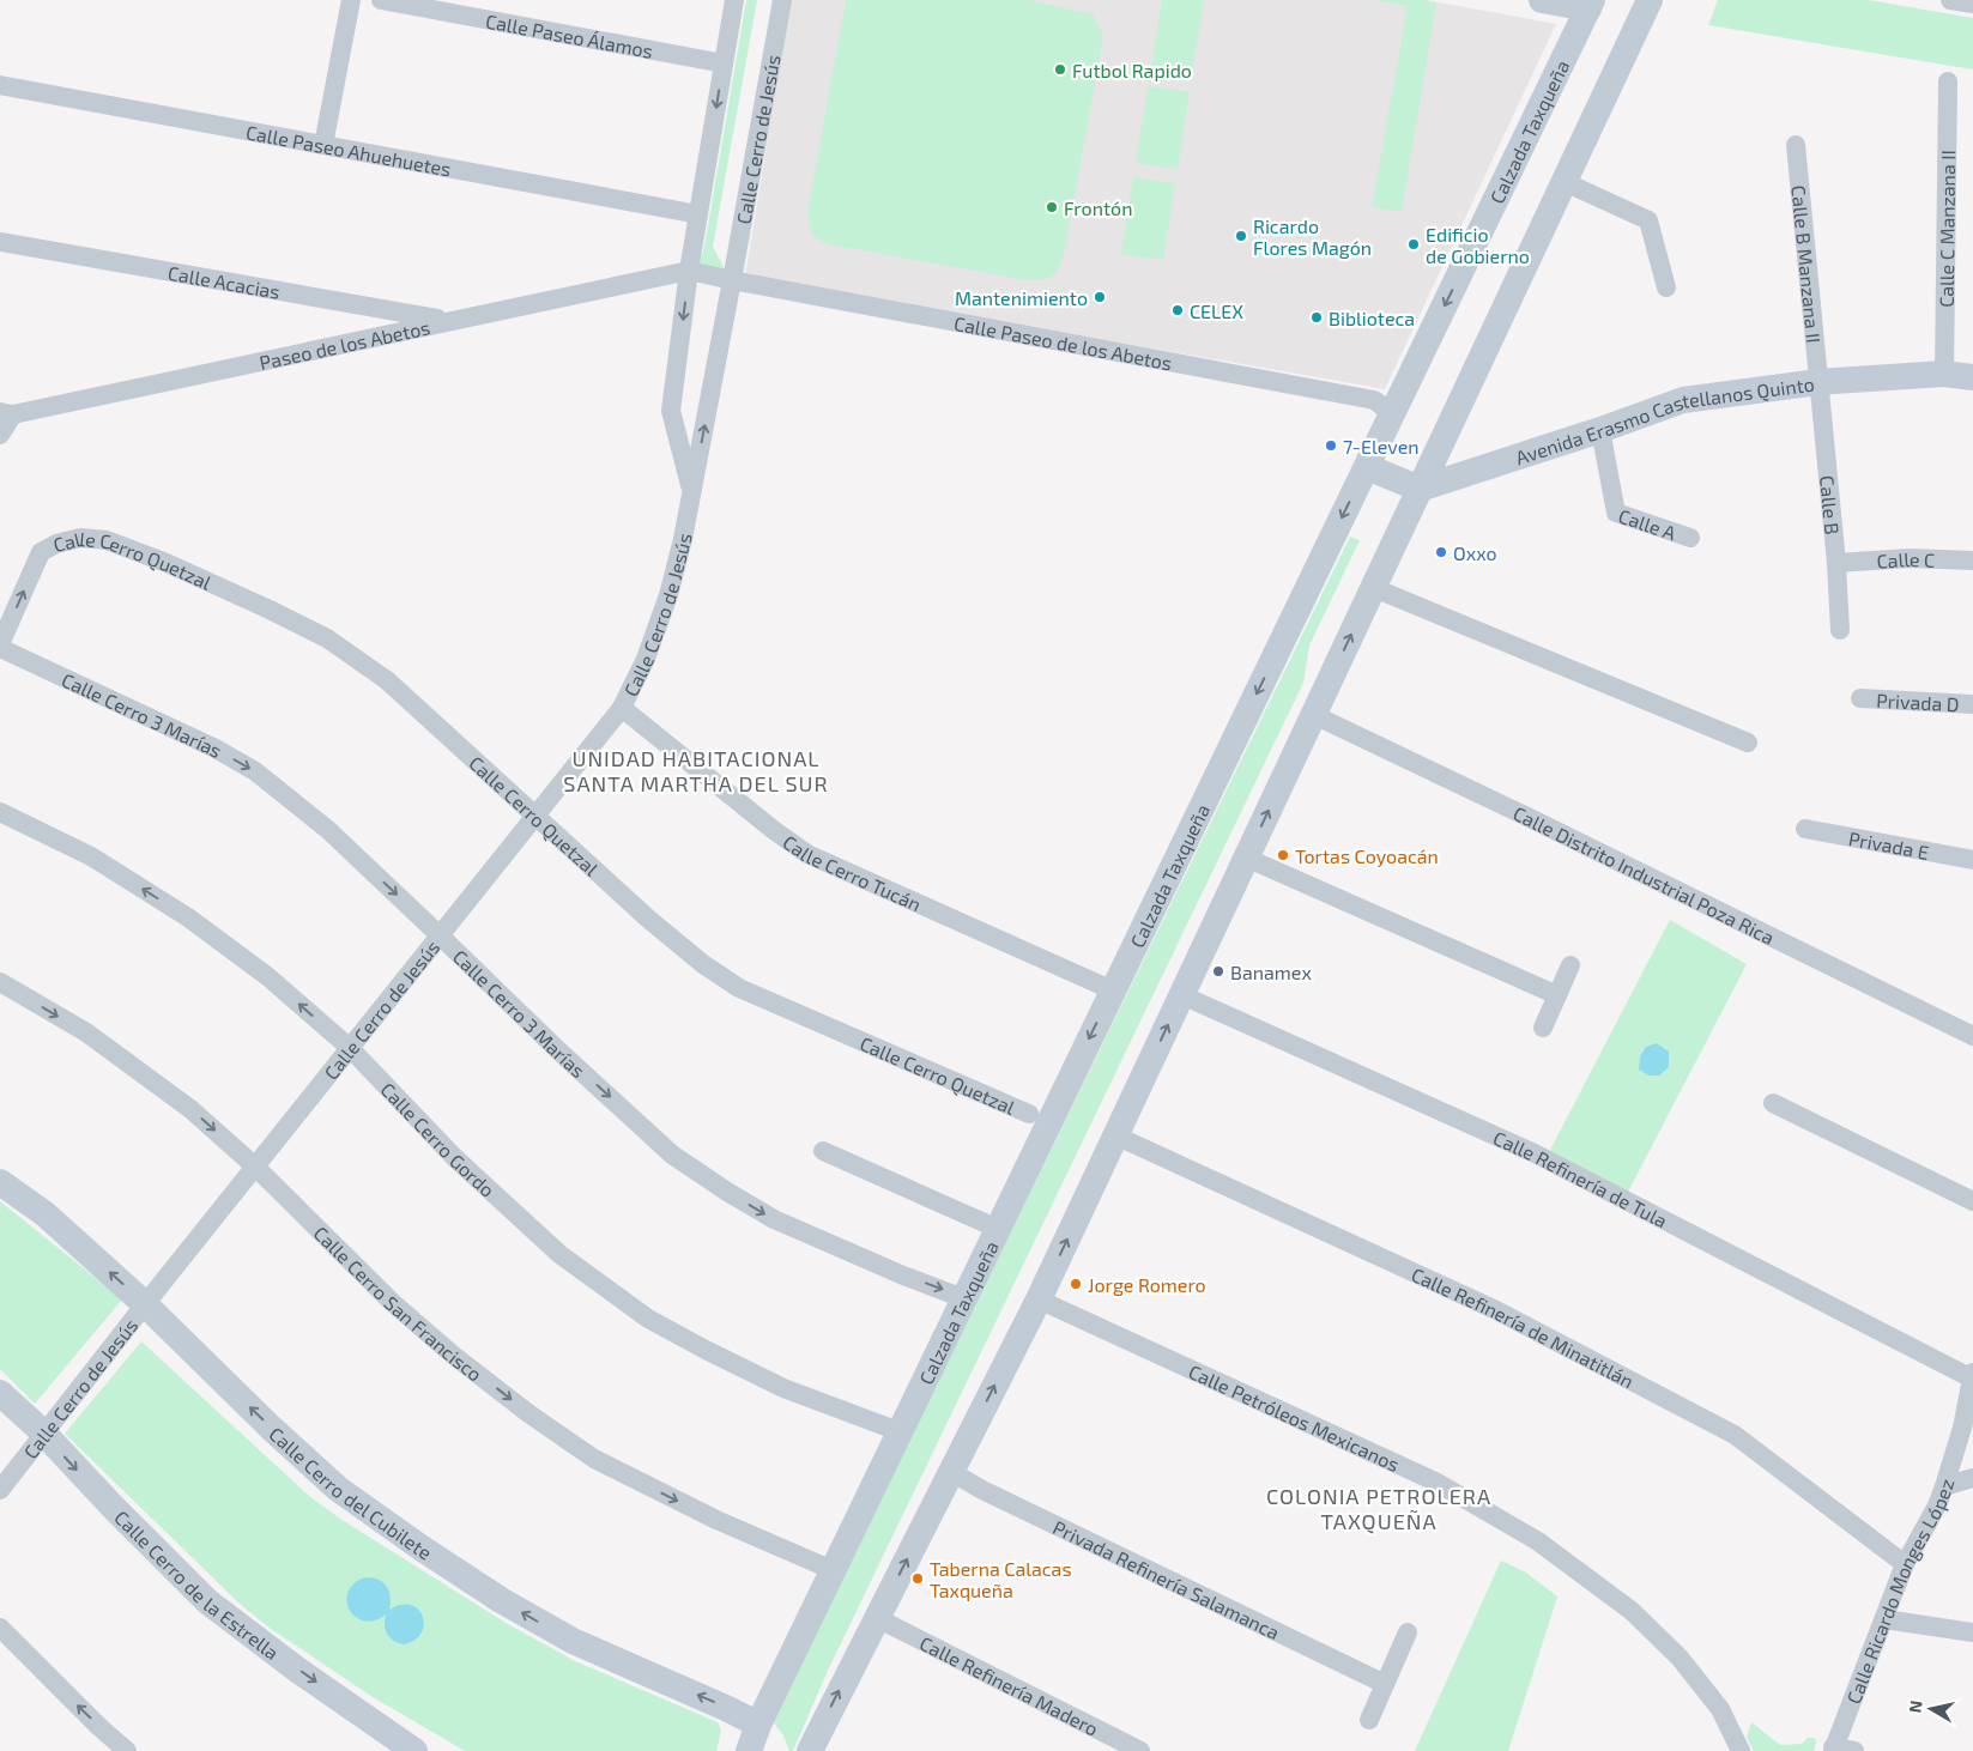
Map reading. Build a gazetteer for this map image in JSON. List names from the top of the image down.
{
  "streets": {
    "main road": [
      "Calzada Taxqueña",
      "Avenida Erasmo Castellanos Quinto",
      "Calle Cerro del Cubilete",
      "Calle Cerro de la Estrella"
    ],
    "street": [
      "Calle Paseo Álamos",
      "Calle Cerro de Jesús",
      "Calle Paseo Ahuehuetes",
      "Calle C Manzana II",
      "Calle B Manzana II",
      "Calle Acacias",
      "Calle Paseo de los Abetos",
      "Paseo de los Abetos",
      "Calle B",
      "Calle A",
      "Calle C",
      "Calle Cerro Quetzal",
      "Privada D",
      "Calle Cerro 3 Marías",
      "Privada E",
      "Calle Cerro Tucán",
      "Calle Distrito Industrial Poza Rica",
      "Calle Cerro Gordo",
      "Calle Refinería de Tula",
      "Calle Cerro San Francisco",
      "Calle Refinería de Minatitlán",
      "Calle Petróleos Mexicanos",
      "Privada Refinería Salamanca",
      "Calle Ricardo Monges López",
      "Calle Refinería Madero"
    ]
  },
  "crossings": [
    ["Calle Paseo Álamos", "Calle Cerro de Jesús"],
    ["Calzada Taxqueña", "Calle Paseo de los Abetos"],
    ["Calzada Taxqueña", "Calle Cerro 3 Marías"],
    ["Calzada Taxqueña", "Calle Cerro Tucán"],
    ["Calzada Taxqueña", "Calle Cerro Gordo"],
    ["Calzada Taxqueña", "Calle Cerro San Francisco"],
    ["Calzada Taxqueña", "Calle Cerro del Cubilete"],
    ["Calle Cerro de Jesús", "Calle Paseo Ahuehuetes"],
    ["Calle Cerro de Jesús", "Calle Paseo de los Abetos"],
    ["Calle Cerro de Jesús", "Paseo de los Abetos"],
    ["Calle Cerro de Jesús", "Calle Cerro Quetzal"],
    ["Calle Cerro de Jesús", "Calle Cerro 3 Marías"],
    ["Calle Cerro de Jesús", "Calle Cerro Tucán"],
    ["Calle Cerro de Jesús", "Calle Cerro Gordo"],
    ["Calle Cerro de Jesús", "Calle Cerro San Francisco"],
    ["Calle Cerro de Jesús", "Calle Cerro del Cubilete"],
    ["Calle Cerro de Jesús", "Calle Cerro de la Estrella"],
    ["Calle C Manzana II", "Avenida Erasmo Castellanos Quinto"],
    ["Calle B Manzana II", "Avenida Erasmo Castellanos Quinto"],
    ["Calle B Manzana II", "Calle B"],
    ["Calle Acacias", "Paseo de los Abetos"],
    ["Calle Paseo de los Abetos", "Paseo de los Abetos"],
    ["Avenida Erasmo Castellanos Quinto", "Calle B"],
    ["Avenida Erasmo Castellanos Quinto", "Calle A"],
    ["Calle B", "Calle C"],
    ["Calle Cerro Quetzal", "Calle Cerro 3 Marías"],
    ["Calle Refinería de Tula", "Calle Ricardo Monges López"],
    ["Calle Refinería de Minatitlán", "Calle Ricardo Monges López"]
  ],
  "one_way": [
    "Calle Cerro Quetzal",
    "Calle Cerro 3 Marías",
    "Calle Cerro Gordo",
    "Calle Cerro San Francisco",
    "Calle Cerro del Cubilete",
    "Calle Cerro de la Estrella"
  ],
  "districts": ["UNIDAD HABITACIONAL SANTA MARTHA DEL SUR", "COLONIA PETROLERA TAXQUEÑA"],
  "places": [
    "Futbol Rapido",
    "Frontón",
    "Ricardo Flores Magón",
    "Edificio de Gobierno",
    "Mantenimiento",
    "CELEX",
    "Biblioteca",
    "7-Eleven",
    "Oxxo",
    "Tortas Coyoacán",
    "Banamex",
    "Jorge Romero",
    "Taberna Calacas Taxqueña"
  ],
  "north": "left"
}
